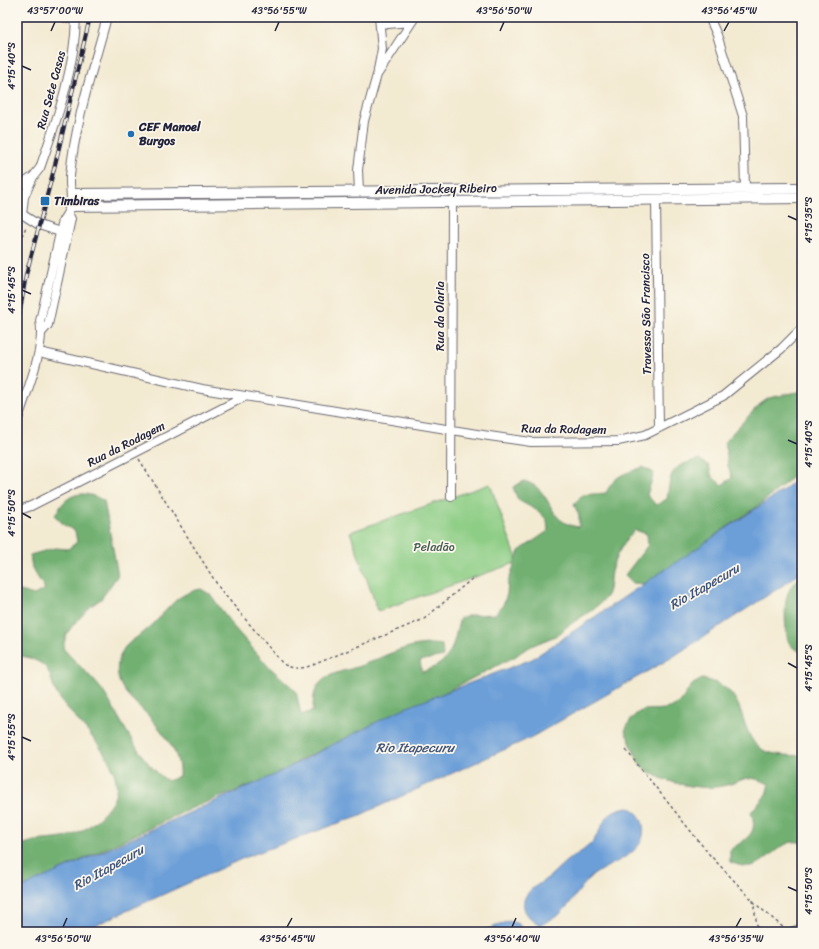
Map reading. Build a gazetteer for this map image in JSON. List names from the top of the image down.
{
  "streets": {
    "street": [
      "Rua Sete Casas",
      "Avenida Jockey Ribeiro",
      "Travessa São Francisco",
      "Rua da Olaria",
      "Rua da Rodagem"
    ]
  },
  "crossings": [
    ["Avenida Jockey Ribeiro", "Travessa São Francisco"],
    ["Avenida Jockey Ribeiro", "Rua da Olaria"],
    ["Travessa São Francisco", "Rua da Rodagem"],
    ["Rua da Olaria", "Rua da Rodagem"]
  ],
  "water": ["Rio Itapecuru"],
  "parks": ["Peladão"],
  "places": {
    "other": ["CEF Manoel Burgos"],
    "transit": ["Timbiras"]
  },
  "coordinates": [
    "43°57'00\"W",
    "43°56'55\"W",
    "43°56'50\"W",
    "43°56'45\"W",
    "4°15'40\"S",
    "4°15'35\"S",
    "4°15'45\"S",
    "4°15'50\"S",
    "4°15'55\"S",
    "43°56'40\"W",
    "43°56'35\"W"
  ]
}
